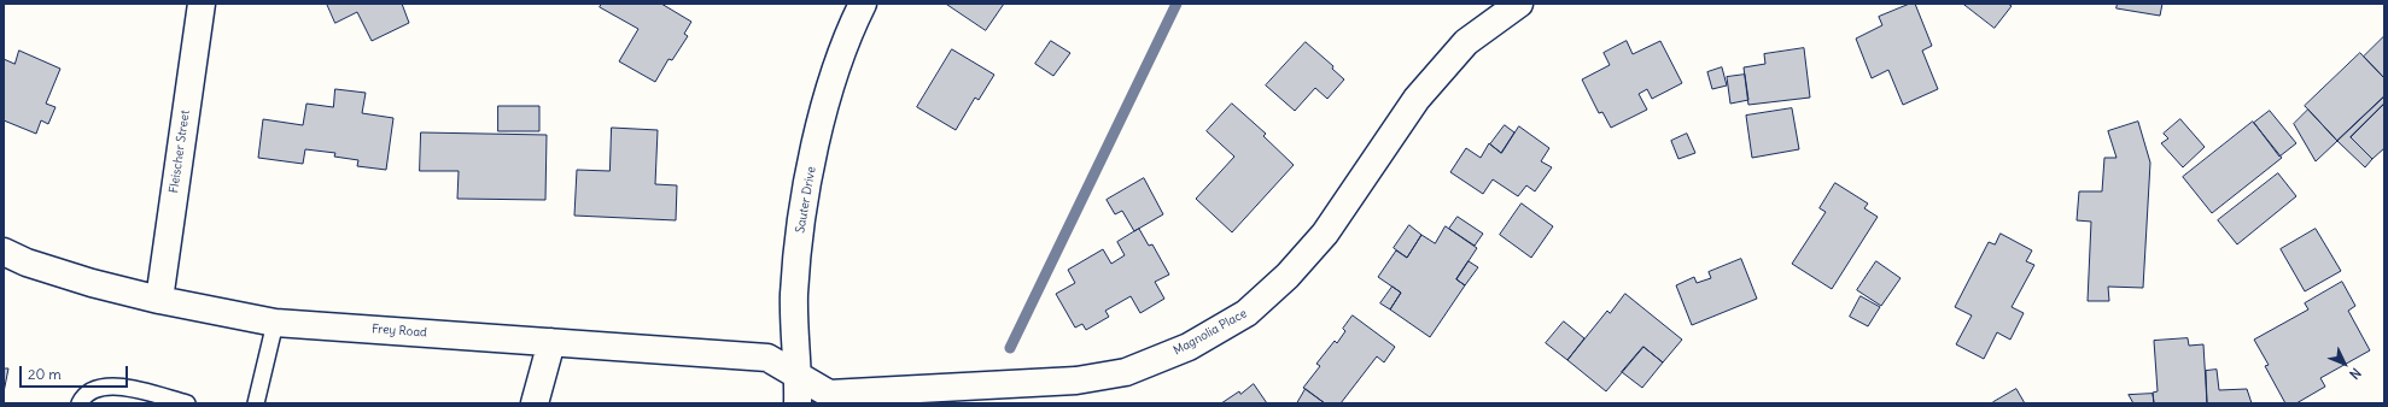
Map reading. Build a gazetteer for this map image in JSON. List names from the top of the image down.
{
  "streets": {
    "street": [
      "Fleischer Street",
      "Sauter Drive",
      "Frey Road",
      "Magnolia Place"
    ]
  },
  "crossings": [
    ["Fleischer Street", "Frey Road"],
    ["Sauter Drive", "Frey Road"],
    ["Sauter Drive", "Magnolia Place"],
    ["Frey Road", "Magnolia Place"]
  ],
  "scale_bar": "20 m",
  "north": "bottom right"
}
